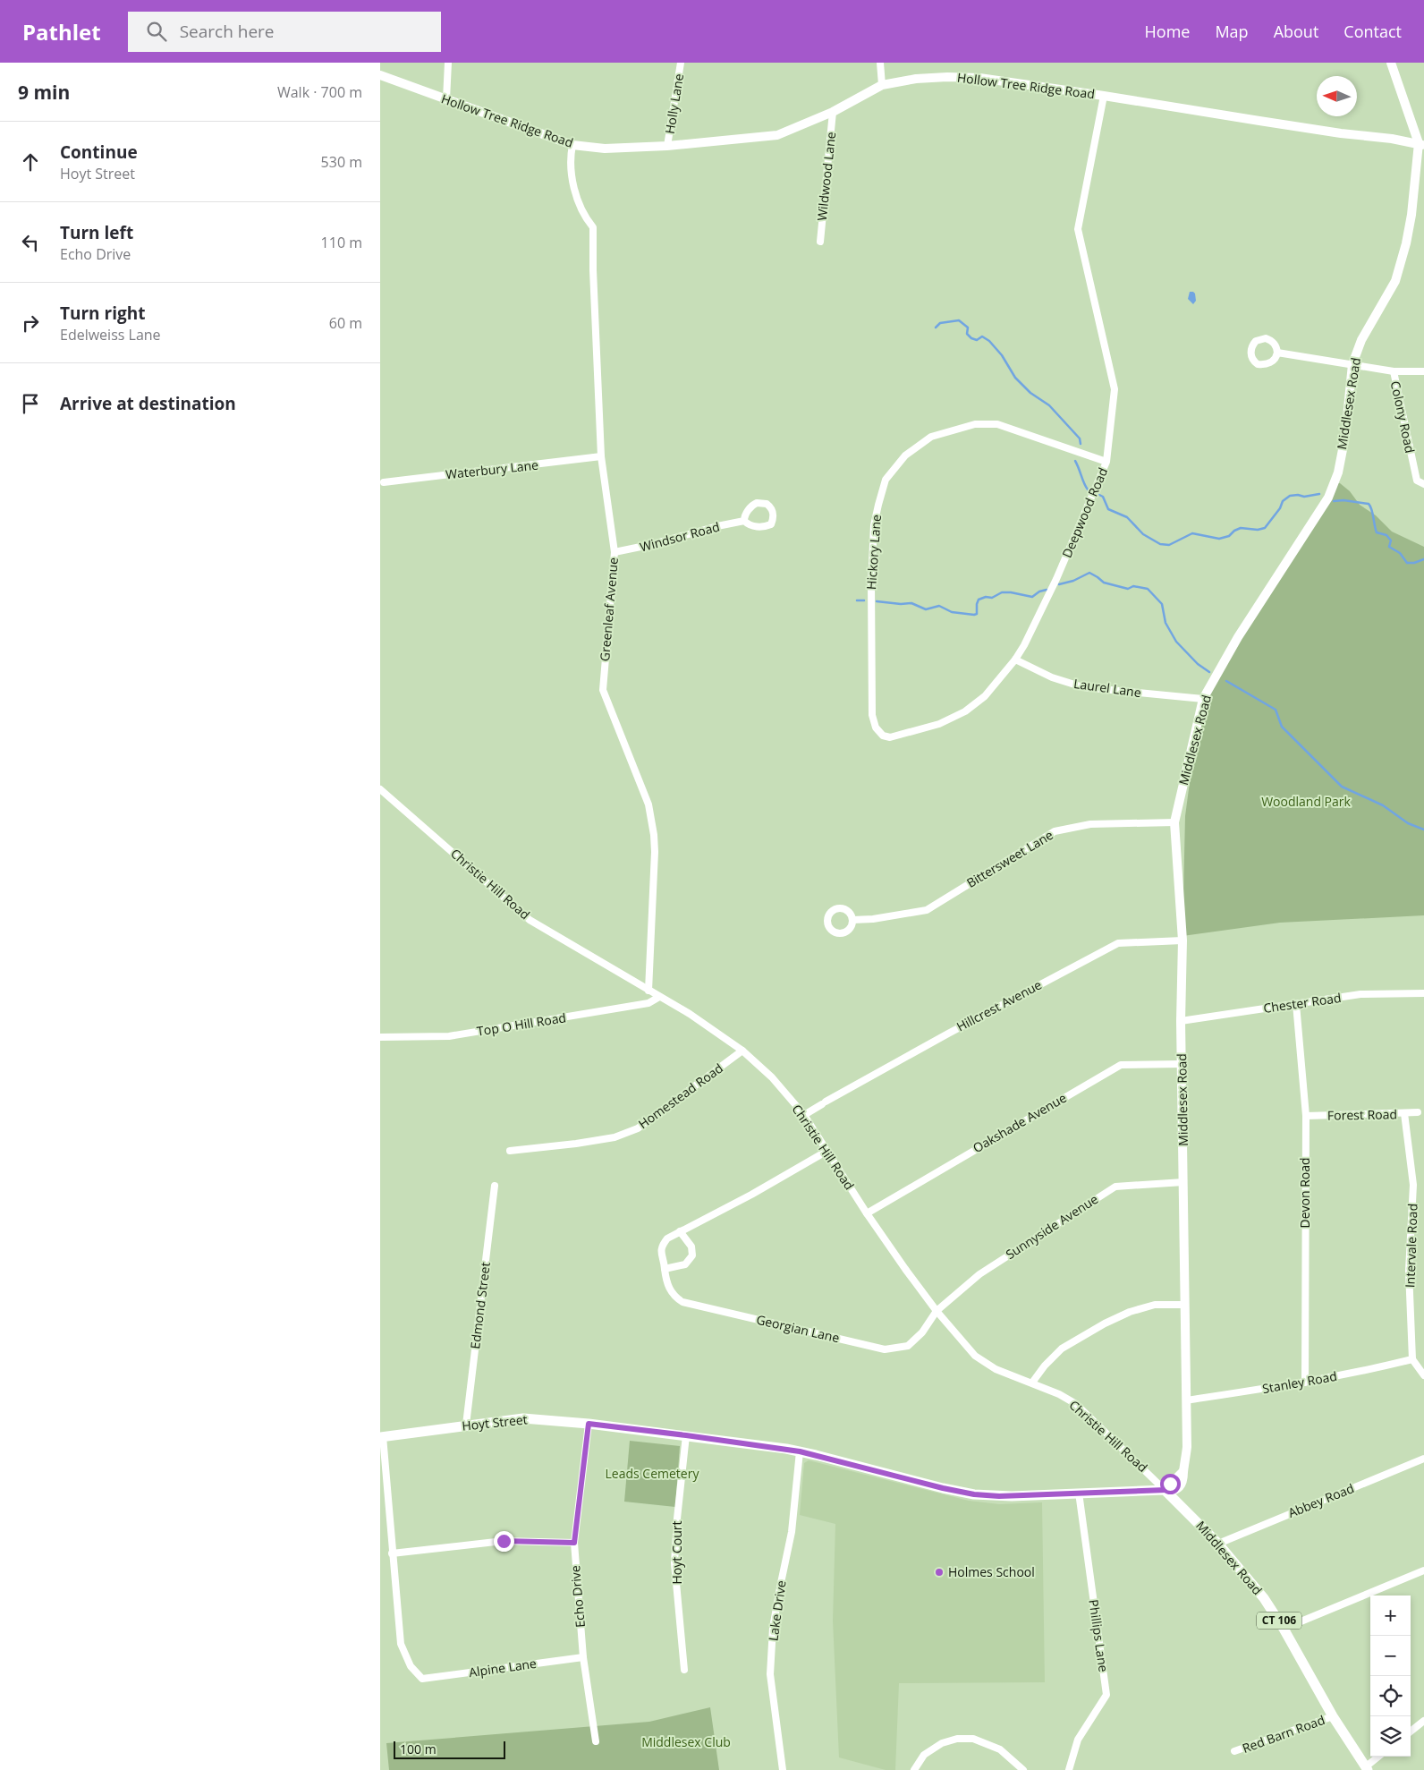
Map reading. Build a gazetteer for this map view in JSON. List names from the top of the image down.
{
  "streets": {
    "main road": ["Middlesex Road", "Hoyt Street", "CT 106"],
    "street": [
      "Hollow Tree Ridge Road",
      "Holly Lane",
      "Wildwood Lane",
      "Colony Road",
      "Waterbury Lane",
      "Deepwood Road",
      "Windsor Road",
      "Hickory Lane",
      "Greenleaf Avenue",
      "Laurel Lane",
      "Bittersweet Lane",
      "Christie Hill Road",
      "Chester Road",
      "Hillcrest Avenue",
      "Top O Hill Road",
      "Homestead Road",
      "Forest Road",
      "Oakshade Avenue",
      "Devon Road",
      "Sunnyside Avenue",
      "Intervale Road",
      "Edmond Street",
      "Georgian Lane",
      "Stanley Road",
      "Abbey Road",
      "Hoyt Court",
      "Echo Drive",
      "Lake Drive",
      "Phillips Lane",
      "Alpine Lane",
      "Red Barn Road"
    ]
  },
  "crossings": [
    ["Hollow Tree Ridge Road", "Holly Lane"],
    ["Hollow Tree Ridge Road", "Wildwood Lane"],
    ["Hollow Tree Ridge Road", "Middlesex Road"],
    ["Hollow Tree Ridge Road", "Deepwood Road"],
    ["Hollow Tree Ridge Road", "Greenleaf Avenue"],
    ["Middlesex Road", "Colony Road"],
    ["Middlesex Road", "Laurel Lane"],
    ["Middlesex Road", "Bittersweet Lane"],
    ["Middlesex Road", "Christie Hill Road"],
    ["Middlesex Road", "Chester Road"],
    ["Middlesex Road", "Hillcrest Avenue"],
    ["Middlesex Road", "Oakshade Avenue"],
    ["Middlesex Road", "Sunnyside Avenue"],
    ["Middlesex Road", "Stanley Road"],
    ["Middlesex Road", "Hoyt Street"],
    ["Middlesex Road", "Abbey Road"],
    ["Middlesex Road", "Red Barn Road"],
    ["Waterbury Lane", "Greenleaf Avenue"],
    ["Deepwood Road", "Hickory Lane"],
    ["Deepwood Road", "Laurel Lane"],
    ["Windsor Road", "Greenleaf Avenue"],
    ["Greenleaf Avenue", "Christie Hill Road"],
    ["Christie Hill Road", "Hillcrest Avenue"],
    ["Christie Hill Road", "Top O Hill Road"],
    ["Christie Hill Road", "Homestead Road"],
    ["Christie Hill Road", "Oakshade Avenue"],
    ["Christie Hill Road", "Sunnyside Avenue"],
    ["Christie Hill Road", "Georgian Lane"],
    ["Christie Hill Road", "Hoyt Street"],
    ["Chester Road", "Devon Road"],
    ["Forest Road", "Devon Road"],
    ["Forest Road", "Intervale Road"],
    ["Devon Road", "Stanley Road"],
    ["Sunnyside Avenue", "Georgian Lane"],
    ["Intervale Road", "Stanley Road"],
    ["Edmond Street", "Hoyt Street"],
    ["Hoyt Street", "Hoyt Court"],
    ["Hoyt Street", "Echo Drive"],
    ["Hoyt Street", "Lake Drive"],
    ["Hoyt Street", "Phillips Lane"],
    ["Echo Drive", "Alpine Lane"]
  ],
  "parks": ["Woodland Park", "Leads Cemetery", "Middlesex Club"],
  "places": ["Holmes School"],
  "scale_bar": "100 m",
  "north": "left",
  "page": {
    "header": "Pathlet",
    "search": "Search here",
    "nav": [
      "Home",
      "Map",
      "About",
      "Contact"
    ],
    "heading": ["9 min", "Walk · 700 m"],
    "list": [
      ["Continue", "Hoyt Street", "530 m"],
      ["Turn left", "Echo Drive", "110 m"],
      ["Turn right", "Edelweiss Lane", "60 m"],
      "Arrive at destination"
    ],
    "map_buttons": ["+", "−"],
    "scale": "100 m"
  }
}
